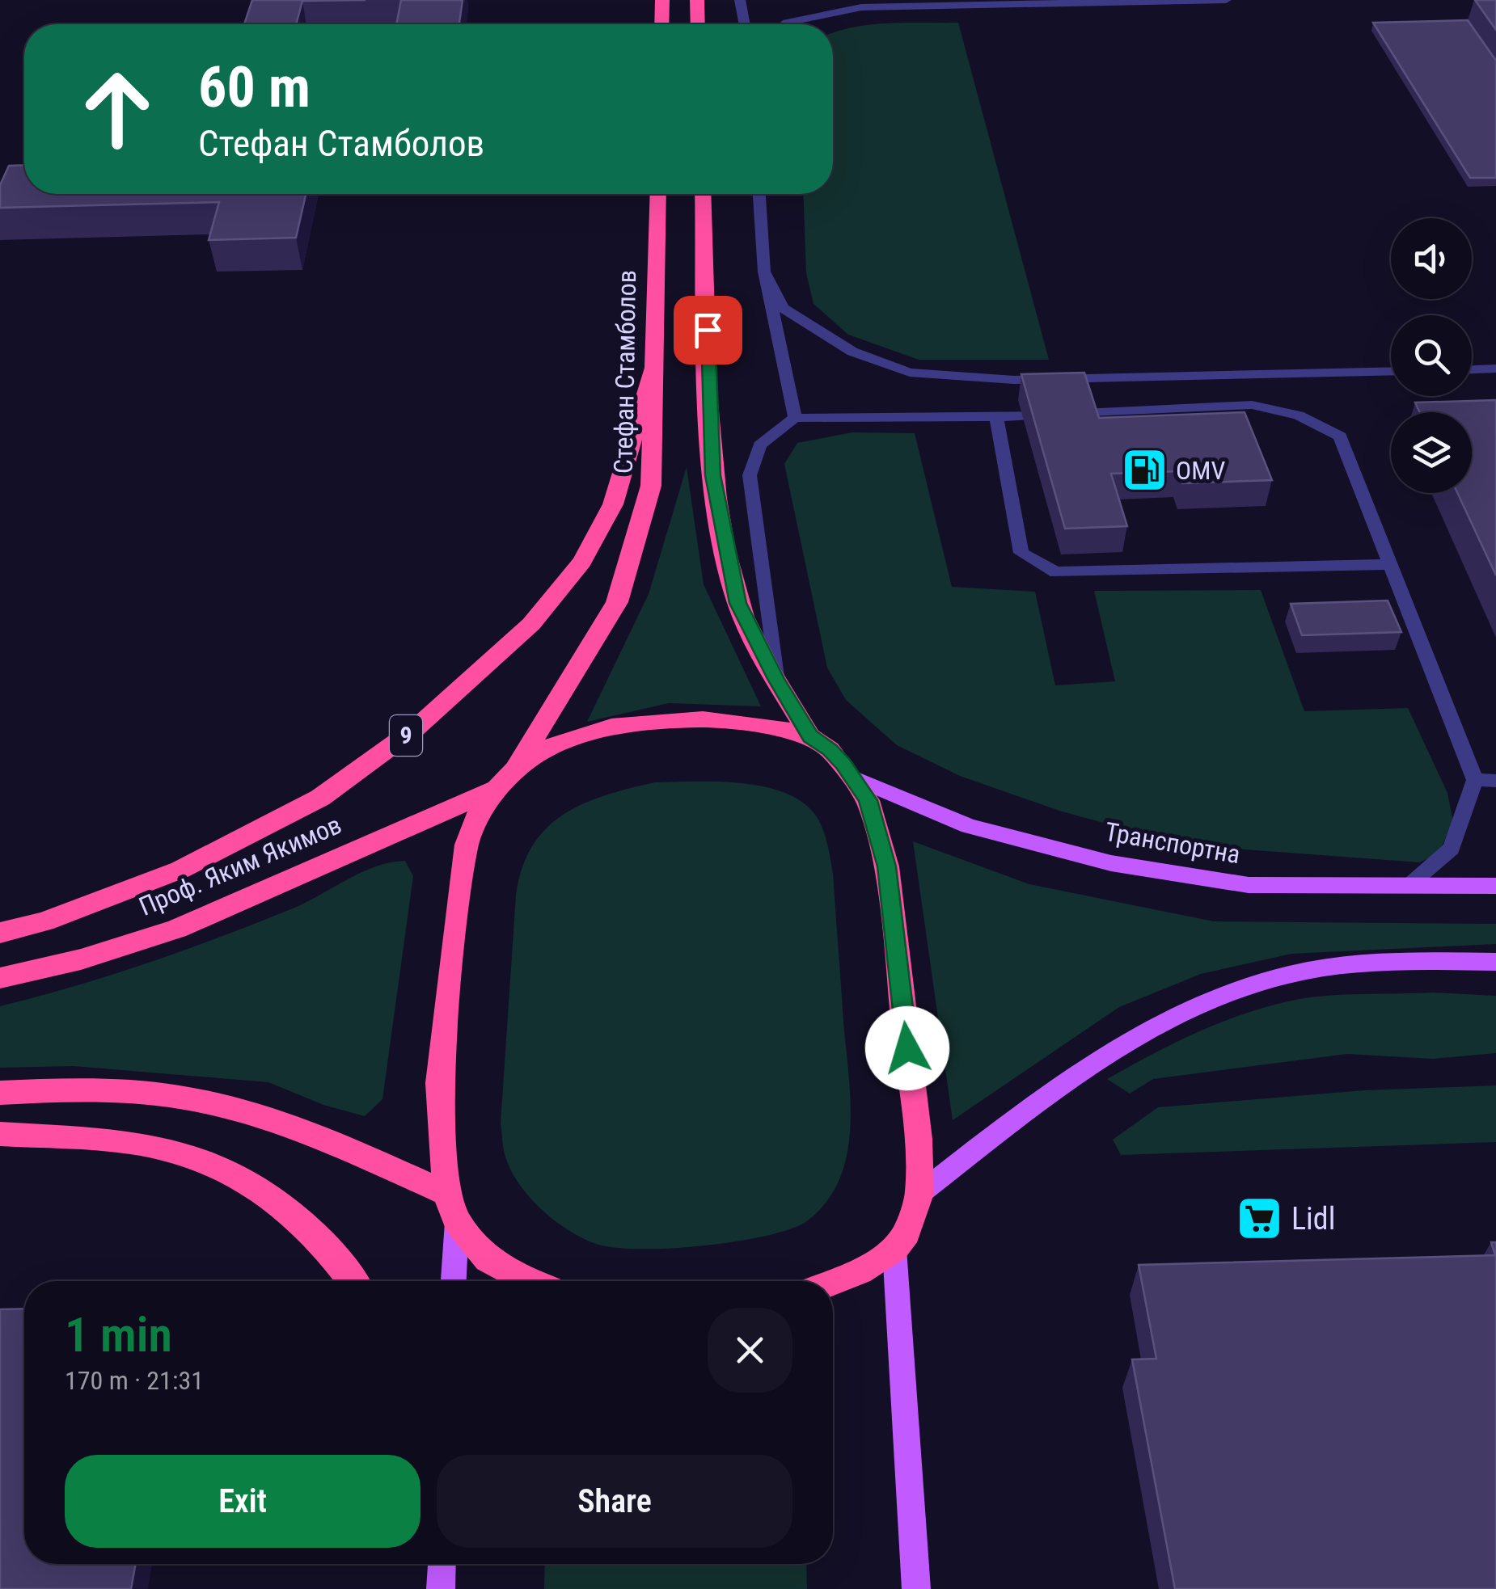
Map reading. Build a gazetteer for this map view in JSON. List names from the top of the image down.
{
  "streets": {
    "highway": ["Стефан Стамболов", "9", "Проф. Яким Якимов"],
    "main road": ["Транспортна"]
  },
  "crossings": [
    ["Стефан Стамболов", "9"],
    ["Стефан Стамболов", "Проф. Яким Якимов"]
  ],
  "places": {
    "fuel station": ["OMV"],
    "supermarket": ["Lidl"]
  },
  "page": {
    "turn": ["60 m", "Стефан Стамболов"],
    "heading": ["1 min", "170 m · 21:31"],
    "buttons": ["Exit", "Share"]
  }
}
